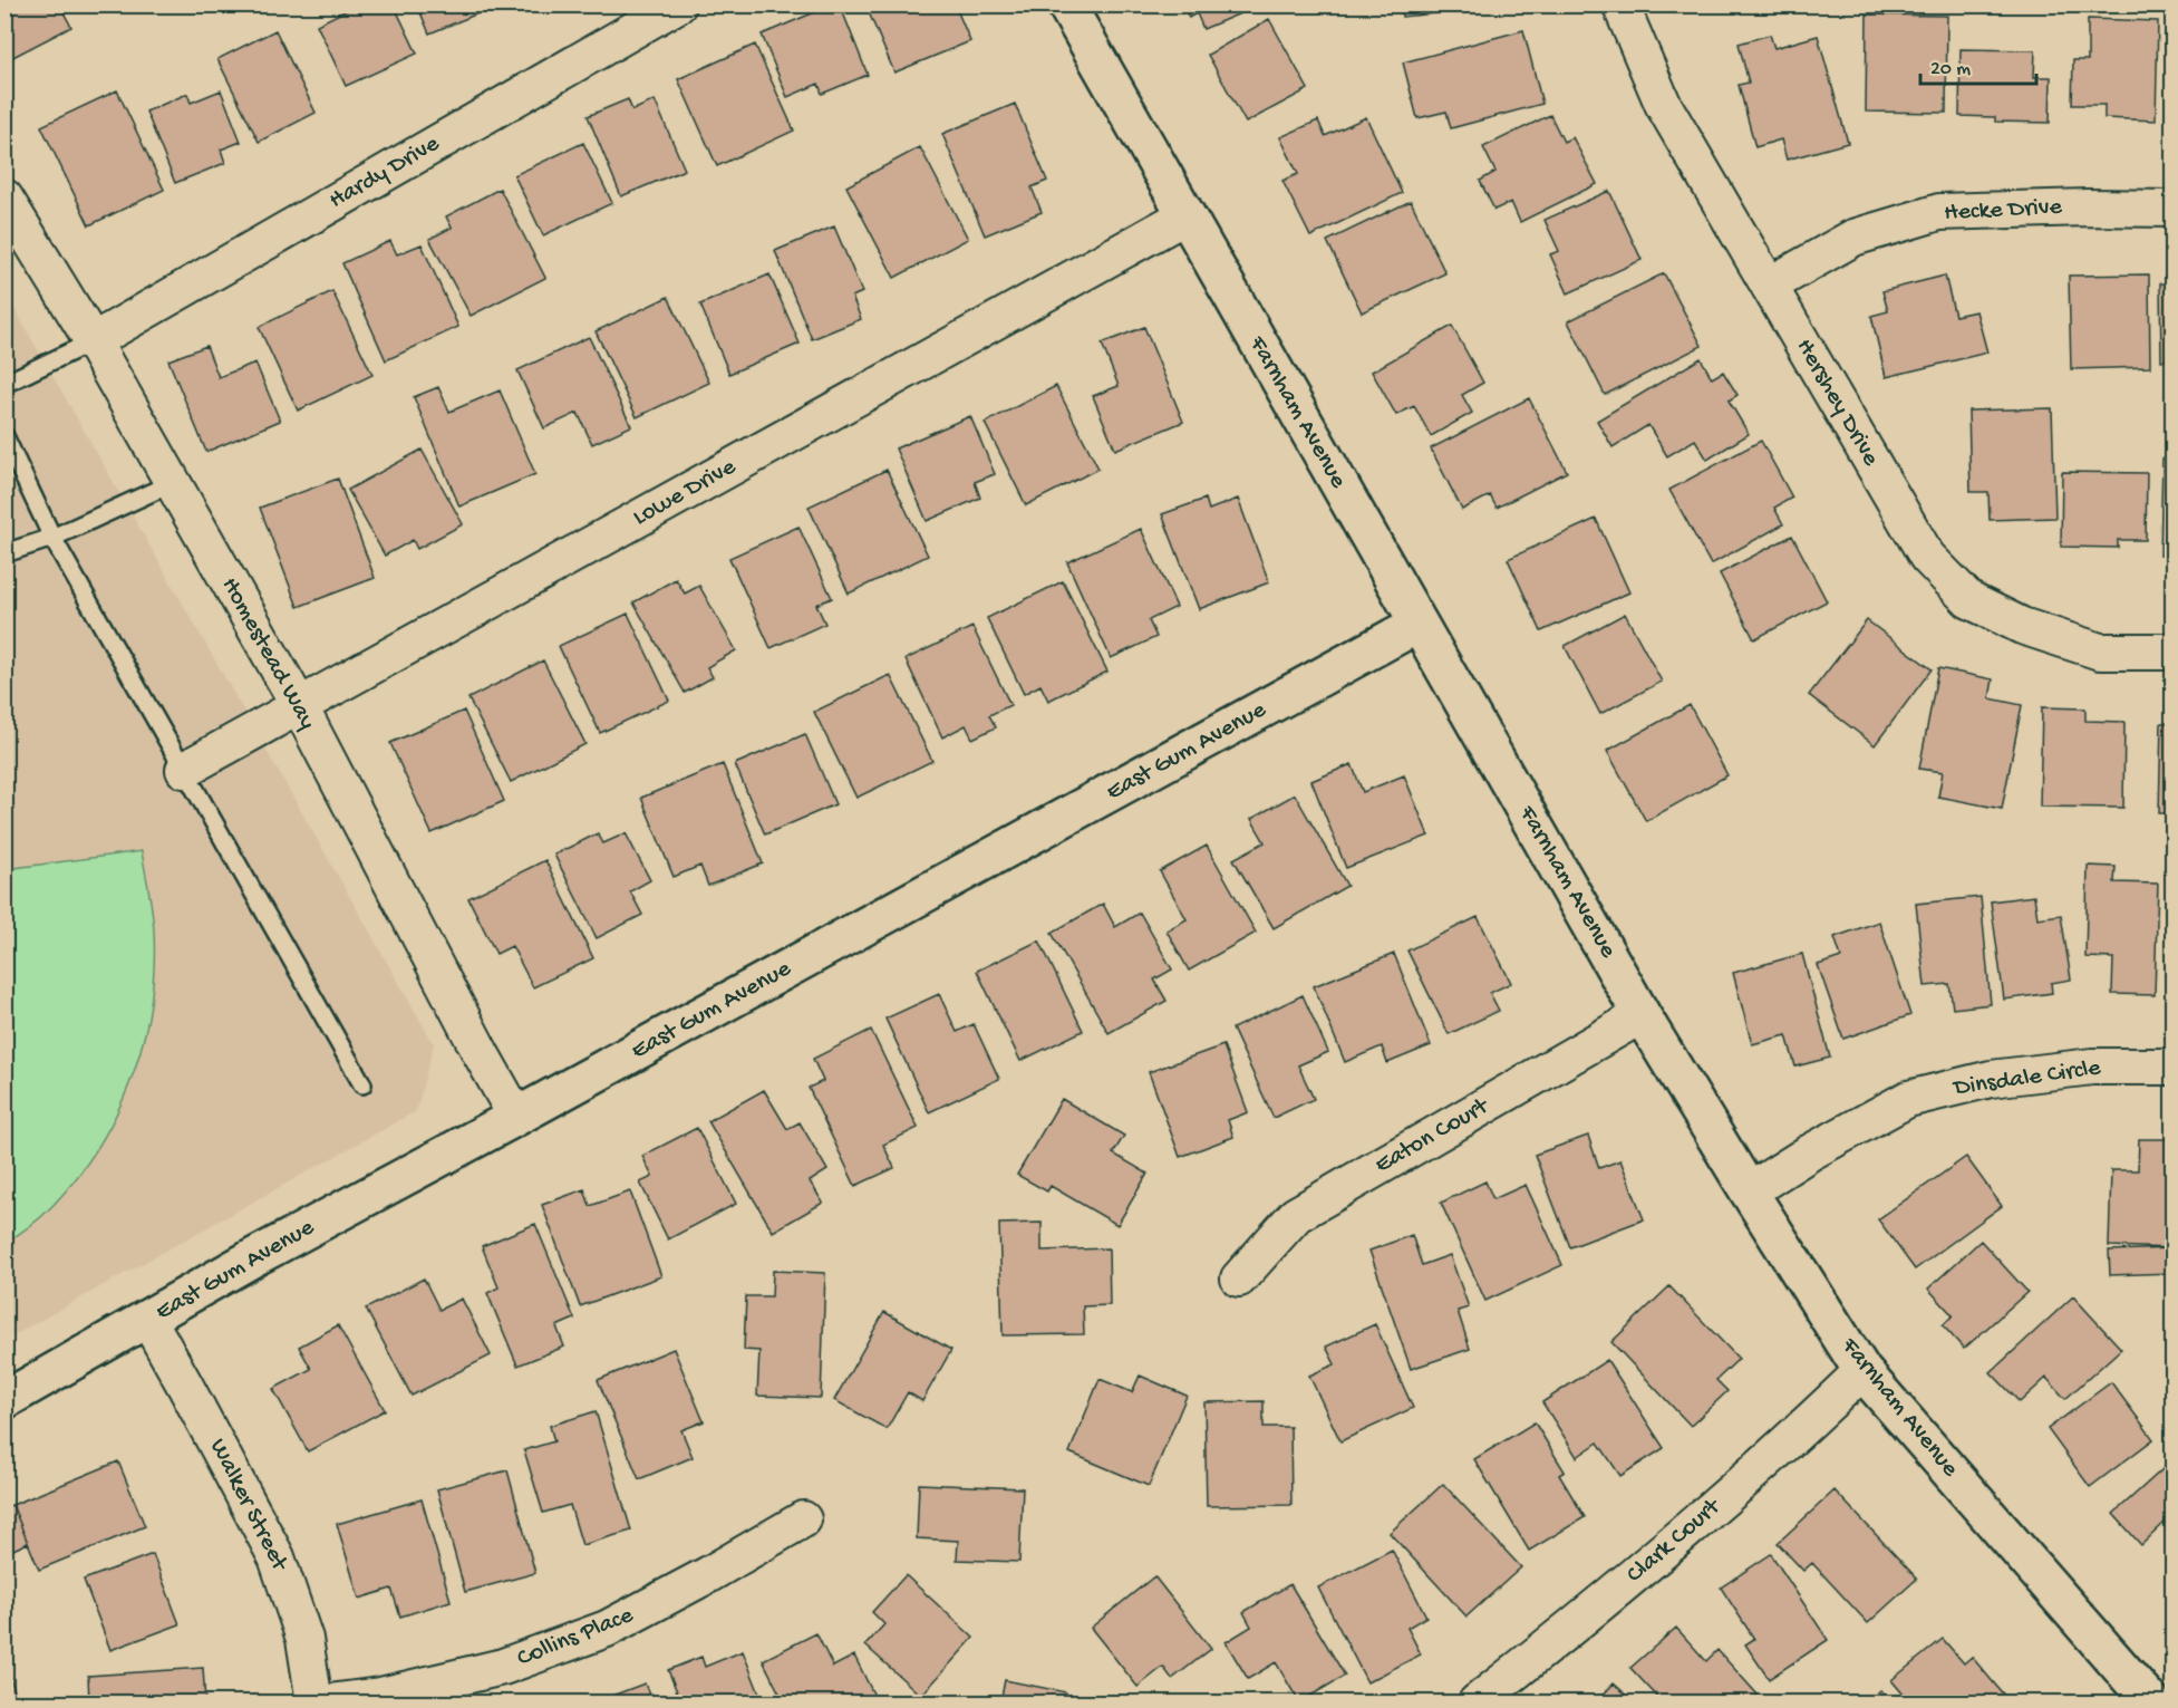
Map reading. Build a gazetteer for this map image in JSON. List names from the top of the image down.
{
  "streets": {
    "street": [
      "Hardy Drive",
      "Hecke Drive",
      "Hershey Drive",
      "Farnham Avenue",
      "Lowe Drive",
      "Homestead Way",
      "East Gum Avenue",
      "Dinsdale Circle",
      "Eaton Court",
      "Walker Street",
      "Clark Court",
      "Collins Place"
    ]
  },
  "crossings": [
    ["Hardy Drive", "Homestead Way"],
    ["Hecke Drive", "Hershey Drive"],
    ["Farnham Avenue", "Lowe Drive"],
    ["Farnham Avenue", "East Gum Avenue"],
    ["Farnham Avenue", "Dinsdale Circle"],
    ["Farnham Avenue", "Eaton Court"],
    ["Farnham Avenue", "Clark Court"],
    ["Lowe Drive", "Homestead Way"],
    ["Homestead Way", "East Gum Avenue"],
    ["East Gum Avenue", "Walker Street"]
  ],
  "scale_bar": "20 m"
}
